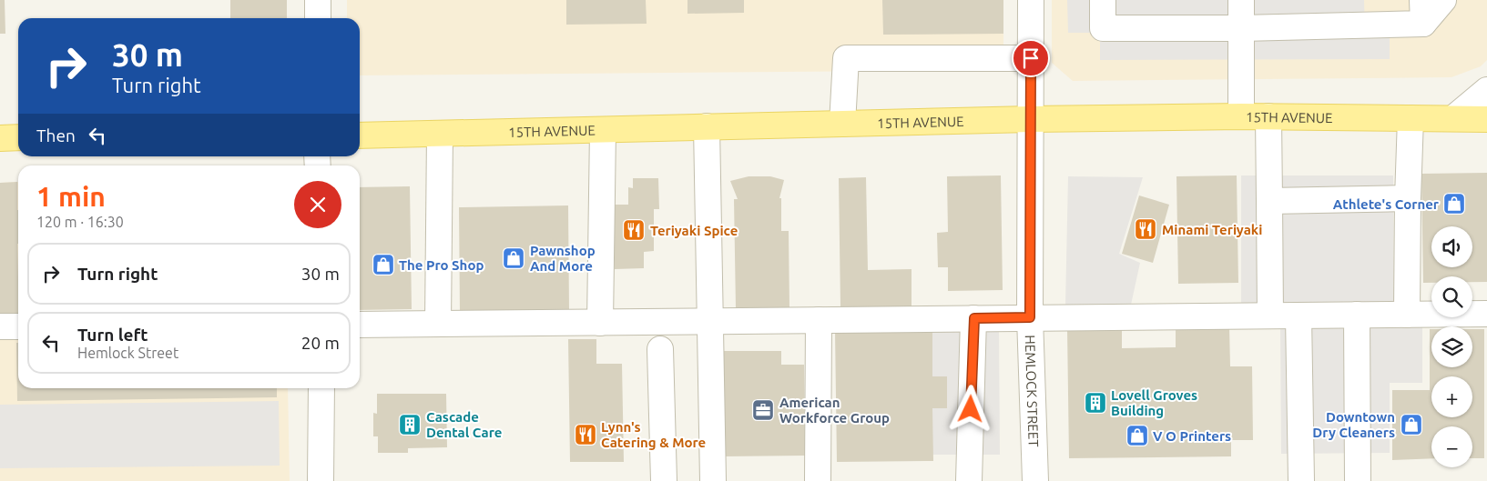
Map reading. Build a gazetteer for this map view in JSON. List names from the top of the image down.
{
  "streets": {
    "main road": ["15TH AVENUE"],
    "street": ["HEMLOCK STREET"]
  },
  "crossings": [
    ["15TH AVENUE", "HEMLOCK STREET"]
  ],
  "places": {
    "shop": [
      "Athlete's Corner",
      "Pawnshop And More",
      "The Pro Shop",
      "Downtown Dry Cleaners",
      "V O Printers"
    ],
    "restaurant": ["Minami Teriyaki", "Teriyaki Spice", "Lynn's Catering & More"],
    "building": ["Lovell Groves Building", "Cascade Dental Care"],
    "office": ["American Workforce Group"]
  },
  "page": {
    "turn": ["30 m", "Turn right"],
    "then": "Then",
    "heading": ["1 min", "120 m · 16:30"],
    "map_buttons": ["+", "−"],
    "list": [
      {
        "name": "Turn right",
        "value": "30 m"
      },
      {
        "name": "Turn left",
        "note": "Hemlock Street",
        "value": "20 m"
      }
    ]
  }
}
